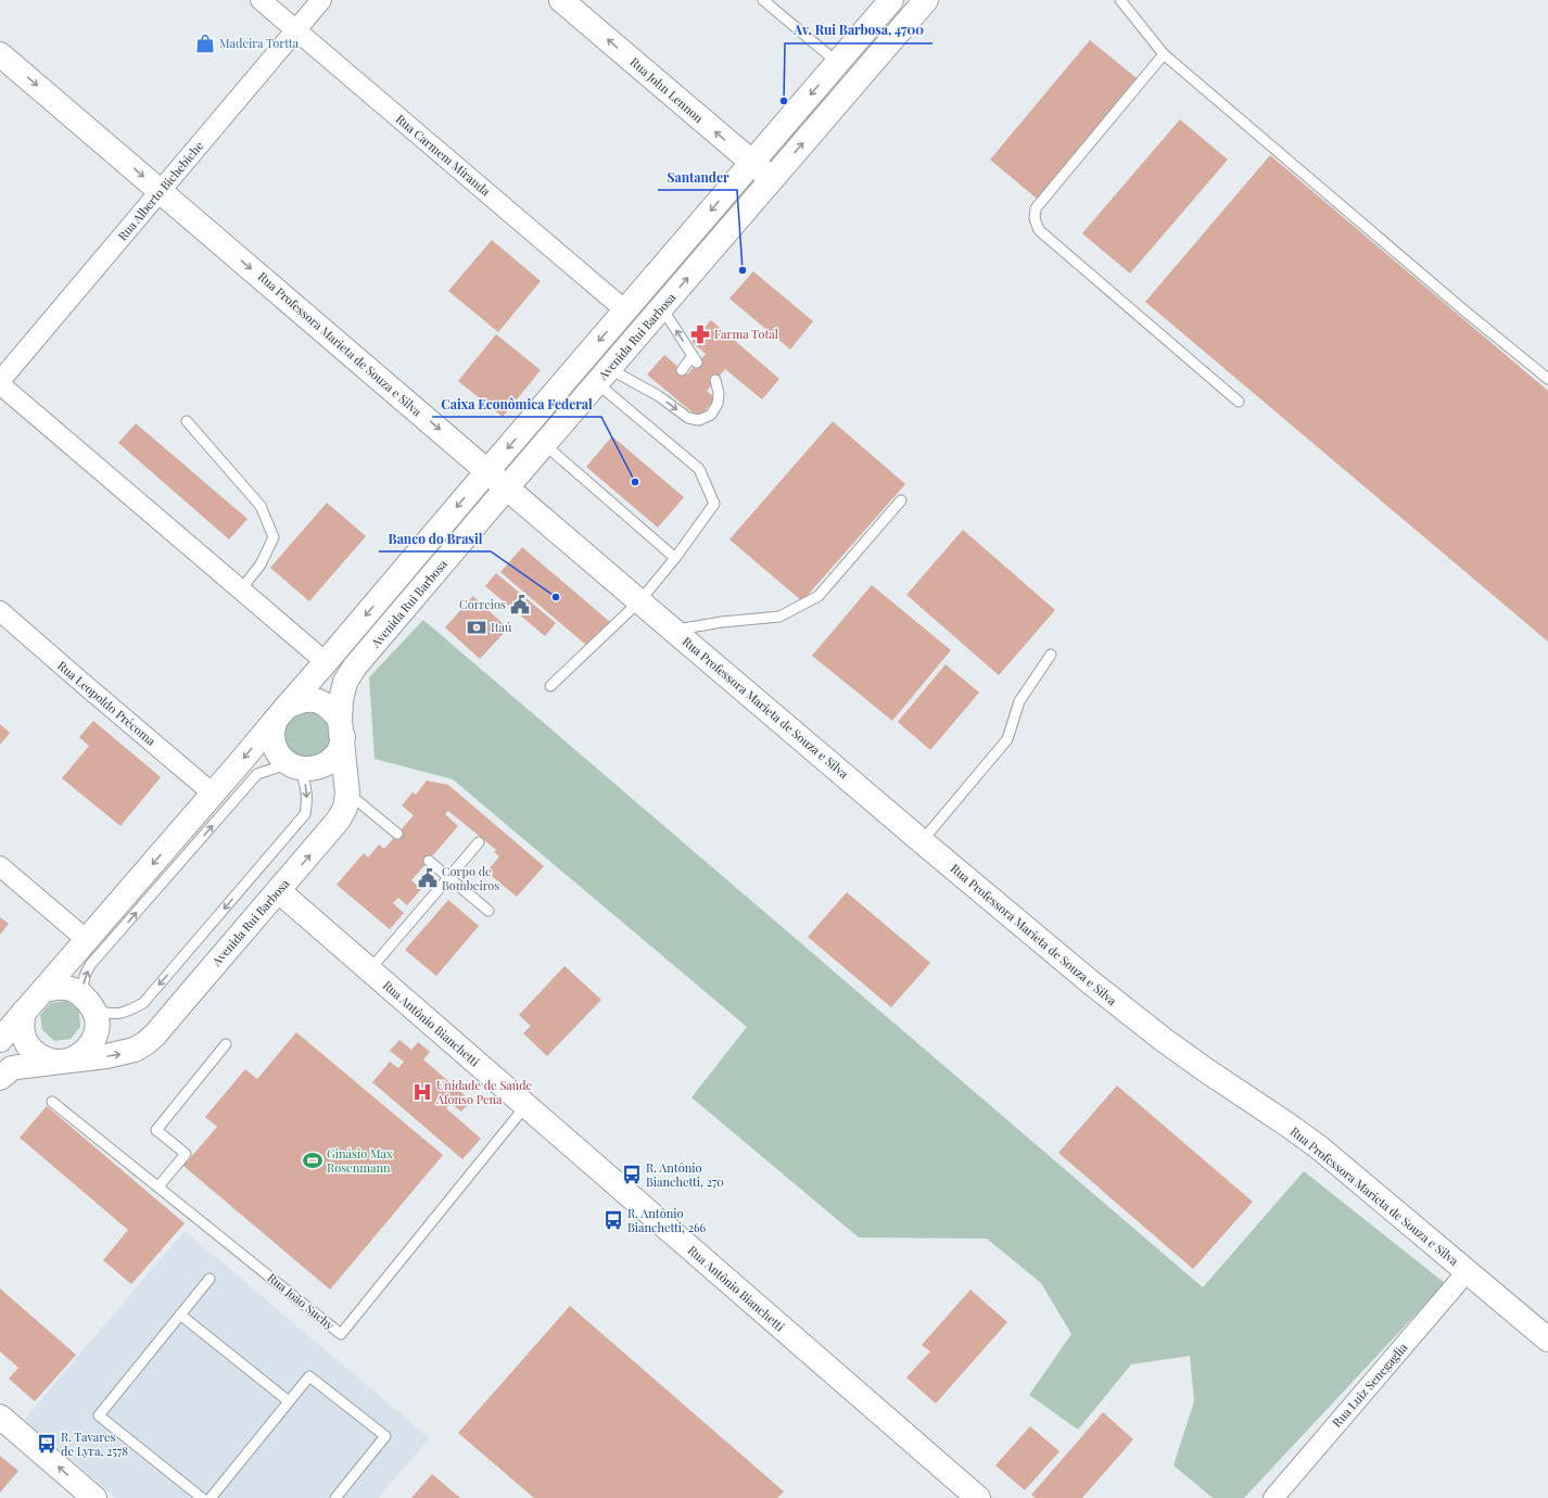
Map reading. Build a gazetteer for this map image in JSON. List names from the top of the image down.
{
  "streets": {
    "main road": [
      "Rua John Lennon",
      "Avenida Rui Barbosa",
      "Rua Professora Marieta de Souza e Silva",
      "Rua Antônio Bianchetti"
    ],
    "street": [
      "Rua Carmem Miranda",
      "Rua Alberto Bichebiche",
      "Rua Leopoldo Précoma",
      "Rua Luiz Senegaglia"
    ],
    "lane": ["Rua João Suchy"]
  },
  "crossings": [
    ["Rua John Lennon", "Avenida Rui Barbosa"],
    ["Rua Carmem Miranda", "Rua Alberto Bichebiche"],
    ["Rua Alberto Bichebiche", "Rua Professora Marieta de Souza e Silva"],
    ["Avenida Rui Barbosa", "Rua Professora Marieta de Souza e Silva"],
    ["Avenida Rui Barbosa", "Rua Antônio Bianchetti"],
    ["Rua Professora Marieta de Souza e Silva", "Rua Luiz Senegaglia"],
    ["Rua Antônio Bianchetti", "Rua João Suchy"]
  ],
  "one_way": ["Rua John Lennon"],
  "places": {
    "shop": ["Madeira Tortta"],
    "other": [
      "Av. Rui Barbosa, 4700",
      "Santander",
      "Caixa Econômica Federal",
      "Banco do Brasil"
    ],
    "pharmacy": ["Farma Total"],
    "public building": ["Correios", "Corpo de Bombeiros"],
    "bank": ["Itaú"],
    "hospital": ["Unidade de Saúde Afonso Pena"],
    "sports": ["Ginásio Max Rosenmann"],
    "bus stop": ["R. Antônio Bianchetti, 270", "R. Antônio Bianchetti, 266", "R. Tavares de Lyra, 2578"]
  }
}
